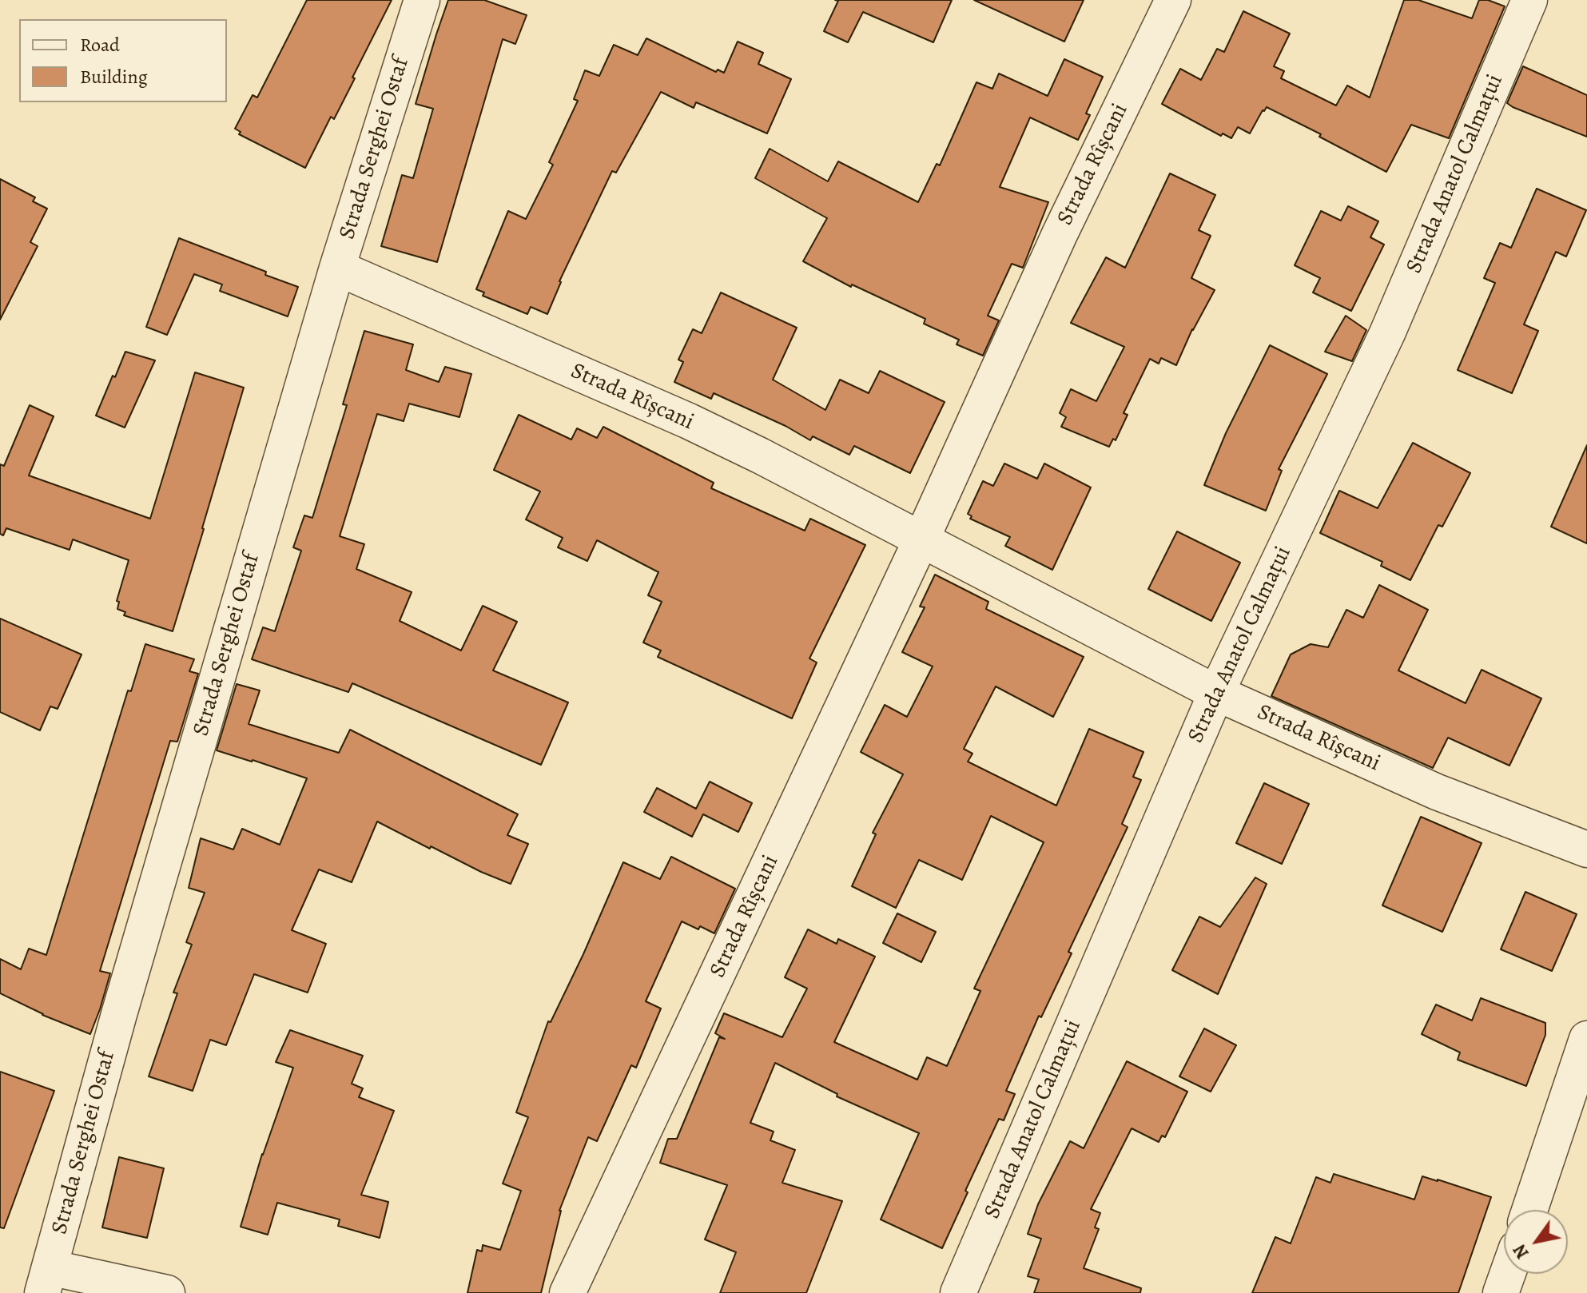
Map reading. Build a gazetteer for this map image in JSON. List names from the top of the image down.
{
  "streets": {
    "street": ["Strada Serghei Ostaf", "Strada Rîșcani", "Strada Anatol Calmațui"]
  },
  "crossings": [
    ["Strada Serghei Ostaf", "Strada Rîșcani"],
    ["Strada Rîșcani", "Strada Anatol Calmațui"]
  ],
  "legend": ["Road", "Building"],
  "north": "bottom left"
}
